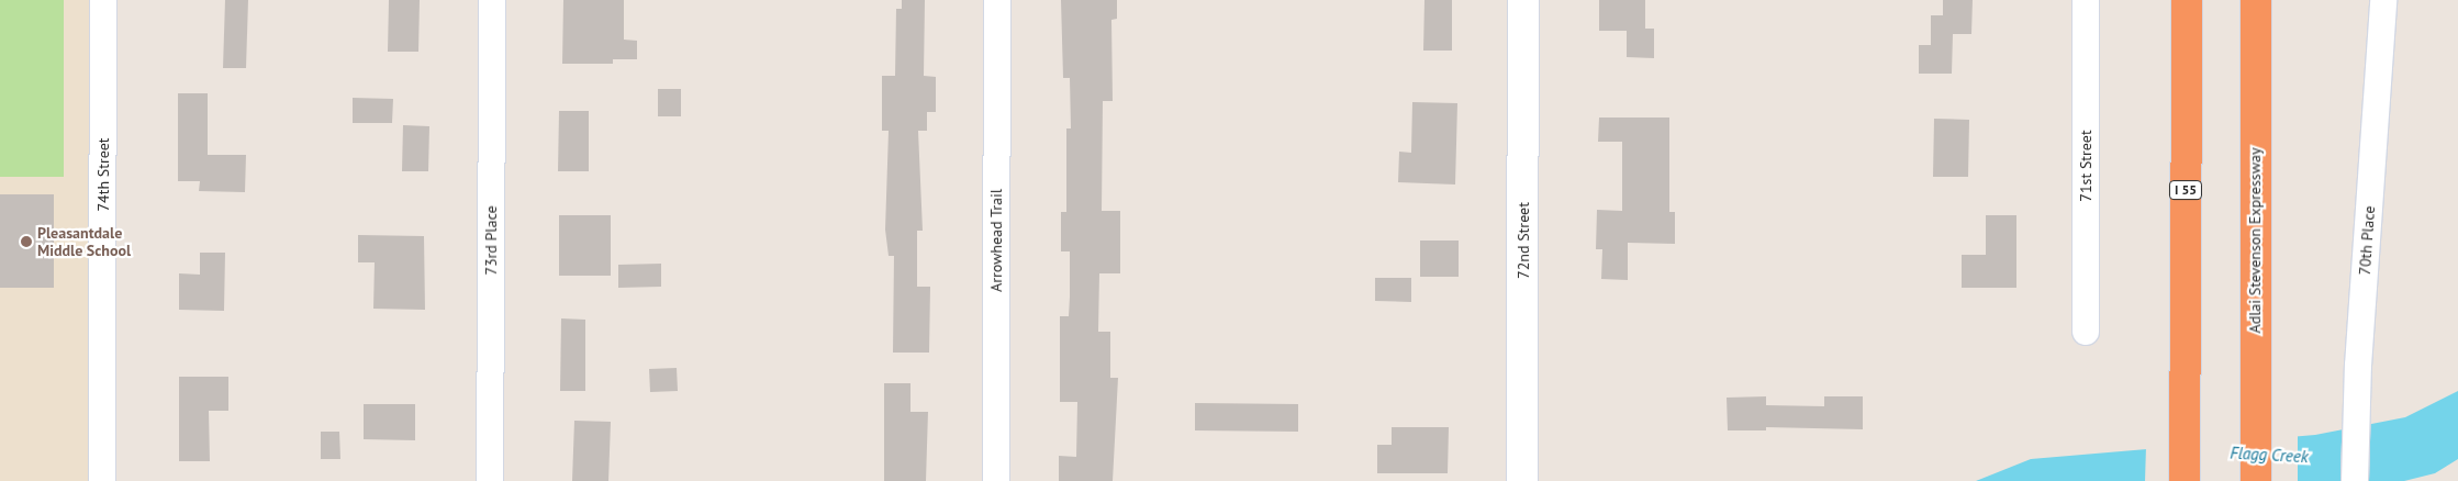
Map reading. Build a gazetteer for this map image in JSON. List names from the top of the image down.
{
  "streets": {
    "highway": ["I 55", "Adlai Stevenson Expressway"],
    "street": [
      "71st Street",
      "74th Street",
      "73rd Place",
      "Arrowhead Trail",
      "72nd Street",
      "70th Place"
    ]
  },
  "water": ["Flagg Creek"],
  "places": ["Pleasantdale Middle School"]
}
